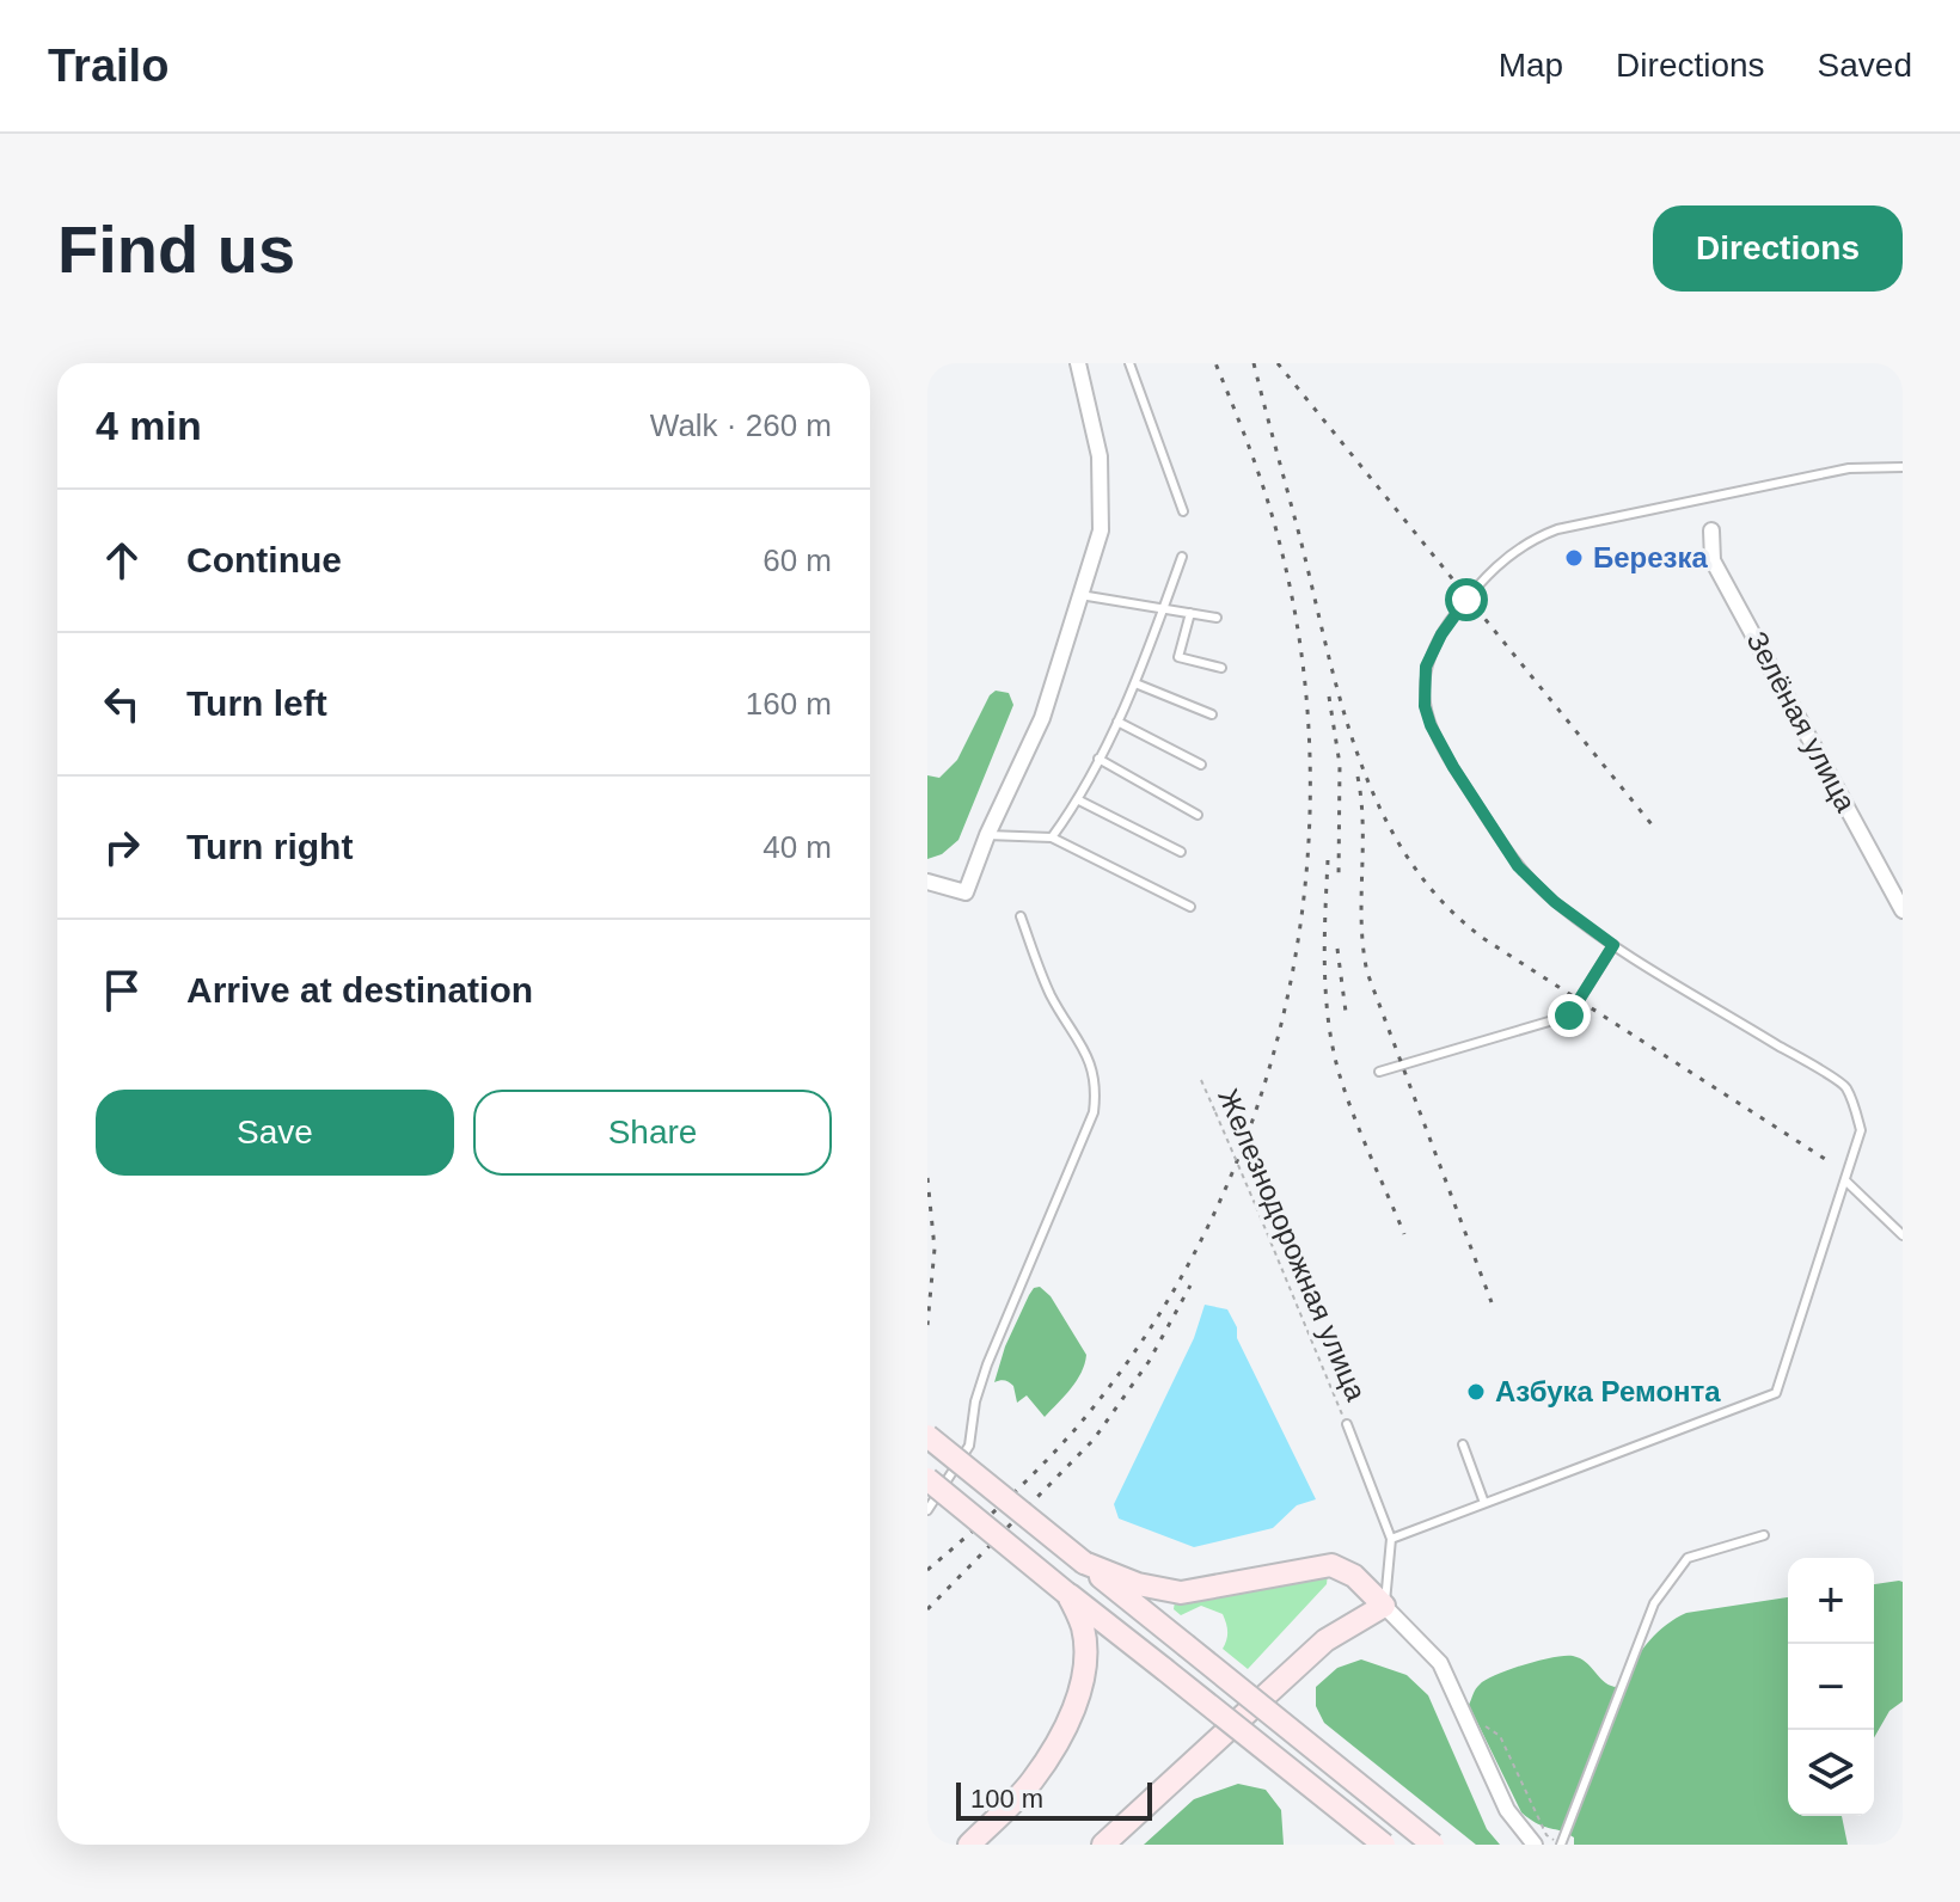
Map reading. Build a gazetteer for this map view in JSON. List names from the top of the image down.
{
  "streets": {
    "street": ["Зелёная улица"],
    "path": ["Железнодорожная улица"]
  },
  "places": ["Березка", "Азбука Ремонта"],
  "scale_bar": "100 m",
  "page": {
    "header": "Trailo",
    "nav": ["Map", "Directions", "Saved"],
    "buttons": [
      "Directions",
      ["Save", "Share"]
    ],
    "title": "Find us",
    "heading": ["4 min", "Walk · 260 m"],
    "list": [
      ["Continue", "60 m"],
      ["Turn left", "160 m"],
      ["Turn right", "40 m"],
      "Arrive at destination"
    ],
    "map_buttons": ["+", "−"],
    "scale": "100 m"
  }
}
